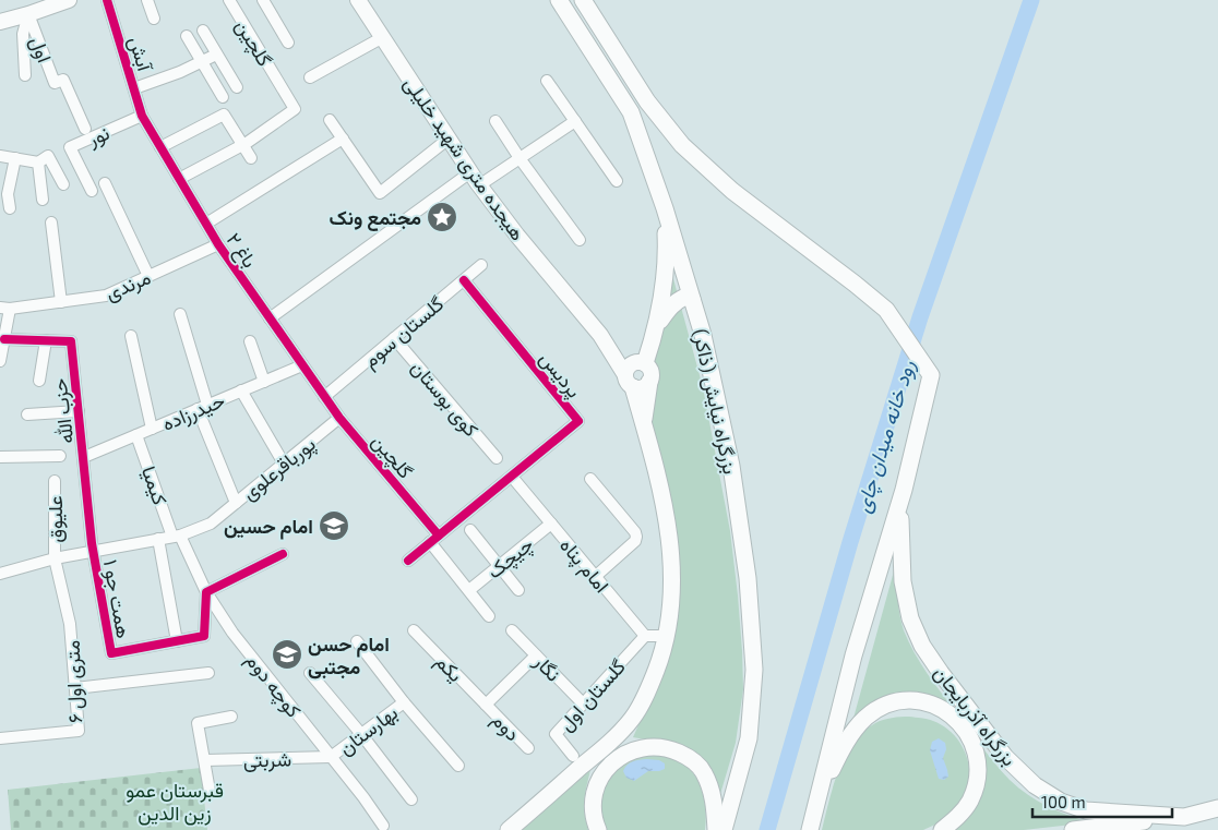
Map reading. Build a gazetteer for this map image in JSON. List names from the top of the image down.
{
  "streets": {
    "highway": ["بزرگراه نیایش (ذاکر)", "بزرگراه آذربایجان"],
    "main road": ["هیجده متری شهید خلیلی"],
    "street": [
      "گلچین",
      "اول",
      "آبش",
      "نور",
      "باغ ۲",
      "مرندی",
      "گلستان سوم",
      "پردیس",
      "کوی بوستان",
      "حزب الله",
      "حیدرزاده",
      "پورباقرعلوی",
      "کیمیا",
      "علیوق",
      "چیچک",
      "امام پناه",
      "همت جو ۱",
      "یکم",
      "نگار",
      "۶ متری اول",
      "کوچه دوم",
      "گلستان اول",
      "دوم",
      "بهارستان",
      "شربتی"
    ]
  },
  "crossings": [
    ["گلچین", "باغ ۲"],
    ["گلچین", "گلستان سوم"],
    ["گلچین", "پورباقرعلوی"],
    ["گلچین", "چیچک"],
    ["آبش", "نور"],
    ["آبش", "باغ ۲"],
    ["نور", "باغ ۲"],
    ["باغ ۲", "مرندی"],
    ["باغ ۲", "گلستان سوم"],
    ["باغ ۲", "حیدرزاده"],
    ["گلستان سوم", "پردیس"],
    ["گلستان سوم", "کوی بوستان"],
    ["پردیس", "امام پناه"],
    ["حزب الله", "حیدرزاده"],
    ["حزب الله", "پورباقرعلوی"],
    ["حزب الله", "همت جو ۱"],
    ["حیدرزاده", "کیمیا"],
    ["پورباقرعلوی", "کیمیا"],
    ["پورباقرعلوی", "علیوق"],
    ["پورباقرعلوی", "همت جو ۱"],
    ["پورباقرعلوی", "۶ متری اول"],
    ["پورباقرعلوی", "کوچه دوم"],
    ["کیمیا", "کوچه دوم"],
    ["علیوق", "۶ متری اول"],
    ["چیچک", "امام پناه"],
    ["امام پناه", "گلستان اول"],
    ["همت جو ۱", "کوچه دوم"],
    ["یکم", "دوم"],
    ["نگار", "گلستان اول"],
    ["کوچه دوم", "بهارستان"],
    ["کوچه دوم", "شربتی"],
    ["بهارستان", "شربتی"]
  ],
  "water": ["رود خانه میدان چای"],
  "parks": ["قبرستان عمو زین الدین"],
  "places": {
    "place": ["مجتمع ونک"],
    "school or university": ["امام حسین", "امام حسن مجتبی"]
  },
  "scale_bar": "100 m"
}
